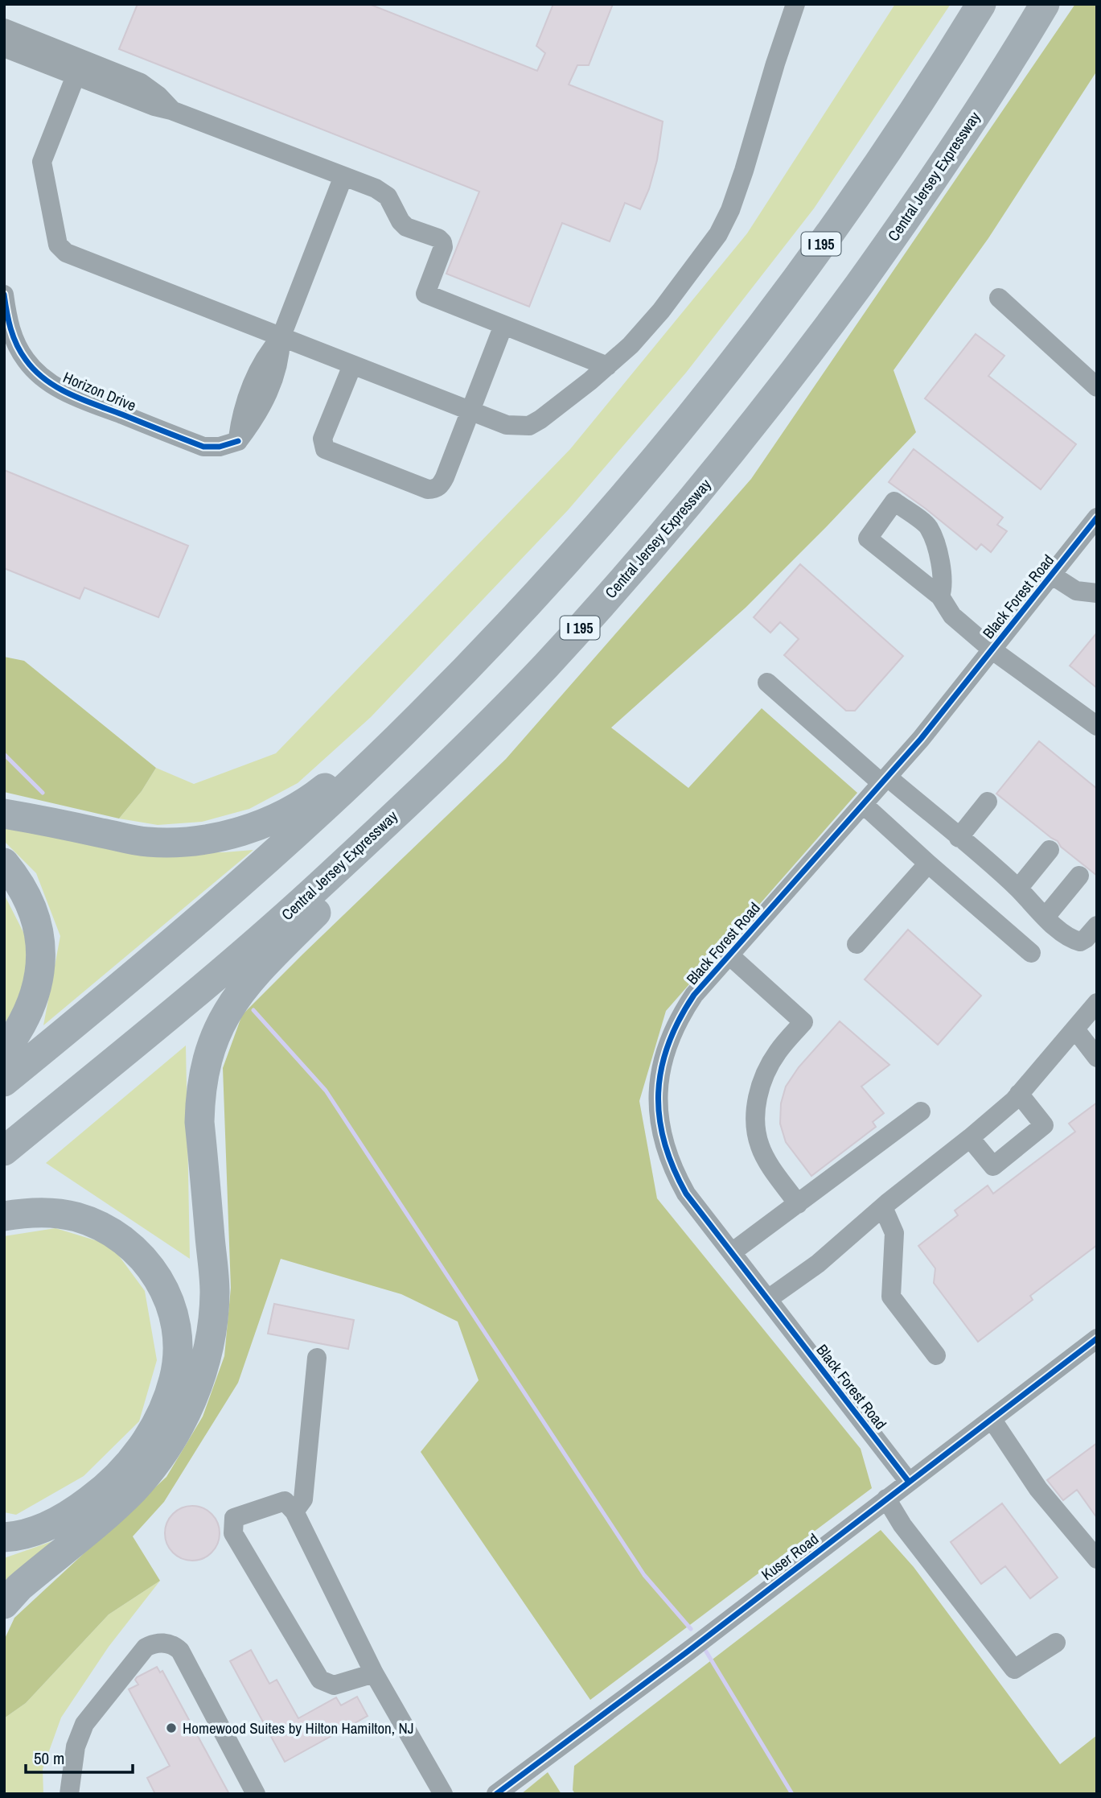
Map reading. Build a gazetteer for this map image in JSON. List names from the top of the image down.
{
  "streets": {
    "highway": ["Central Jersey Expressway", "I 195"],
    "street": ["Horizon Drive", "Black Forest Road", "Kuser Road"]
  },
  "crossings": [
    ["Black Forest Road", "Kuser Road"]
  ],
  "places": ["Homewood Suites by Hilton Hamilton, NJ"],
  "scale_bar": "50 m"
}
